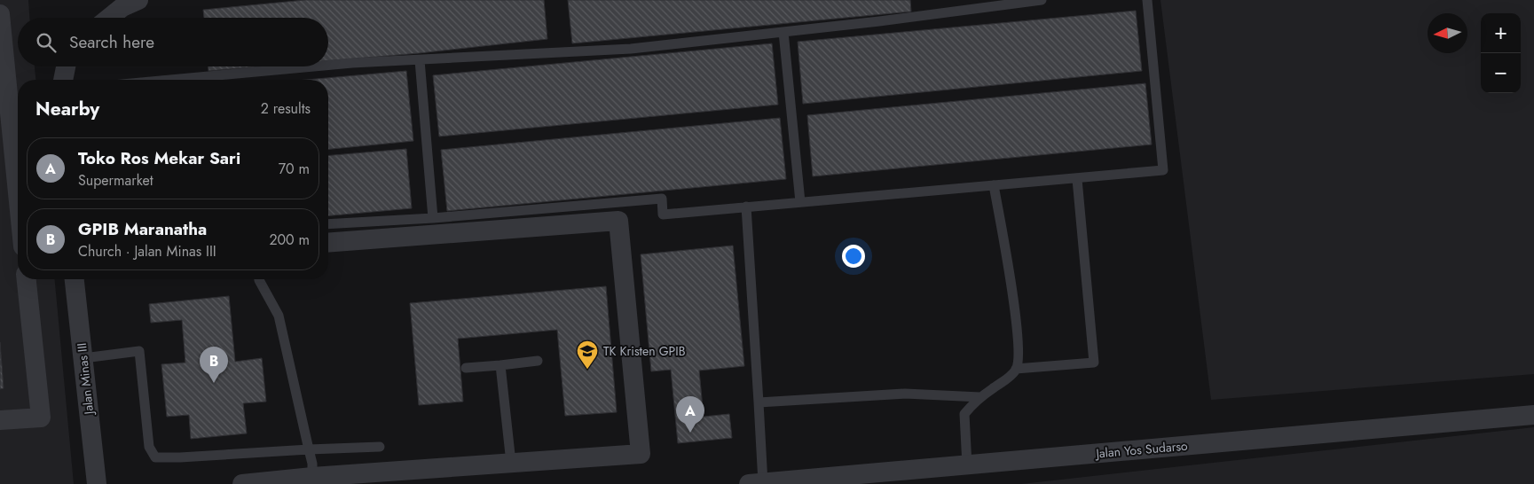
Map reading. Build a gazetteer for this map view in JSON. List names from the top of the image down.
{
  "streets": {
    "street": ["Jalan Minas III", "Jalan Yos Sudarso"]
  },
  "places": {
    "school or university": ["TK Kristen GPIB"]
  },
  "north": "left",
  "page": {
    "map_buttons": ["+", "−"],
    "search": "Search here",
    "heading": ["Nearby", "2 results"],
    "list": [
      {
        "mark": "A",
        "name": "Toko Ros Mekar Sari",
        "note": "Supermarket",
        "value": "70 m"
      },
      {
        "mark": "B",
        "name": "GPIB Maranatha",
        "note": "Church · Jalan Minas III",
        "value": "200 m"
      }
    ],
    "pins": ["B", "A"]
  }
}
